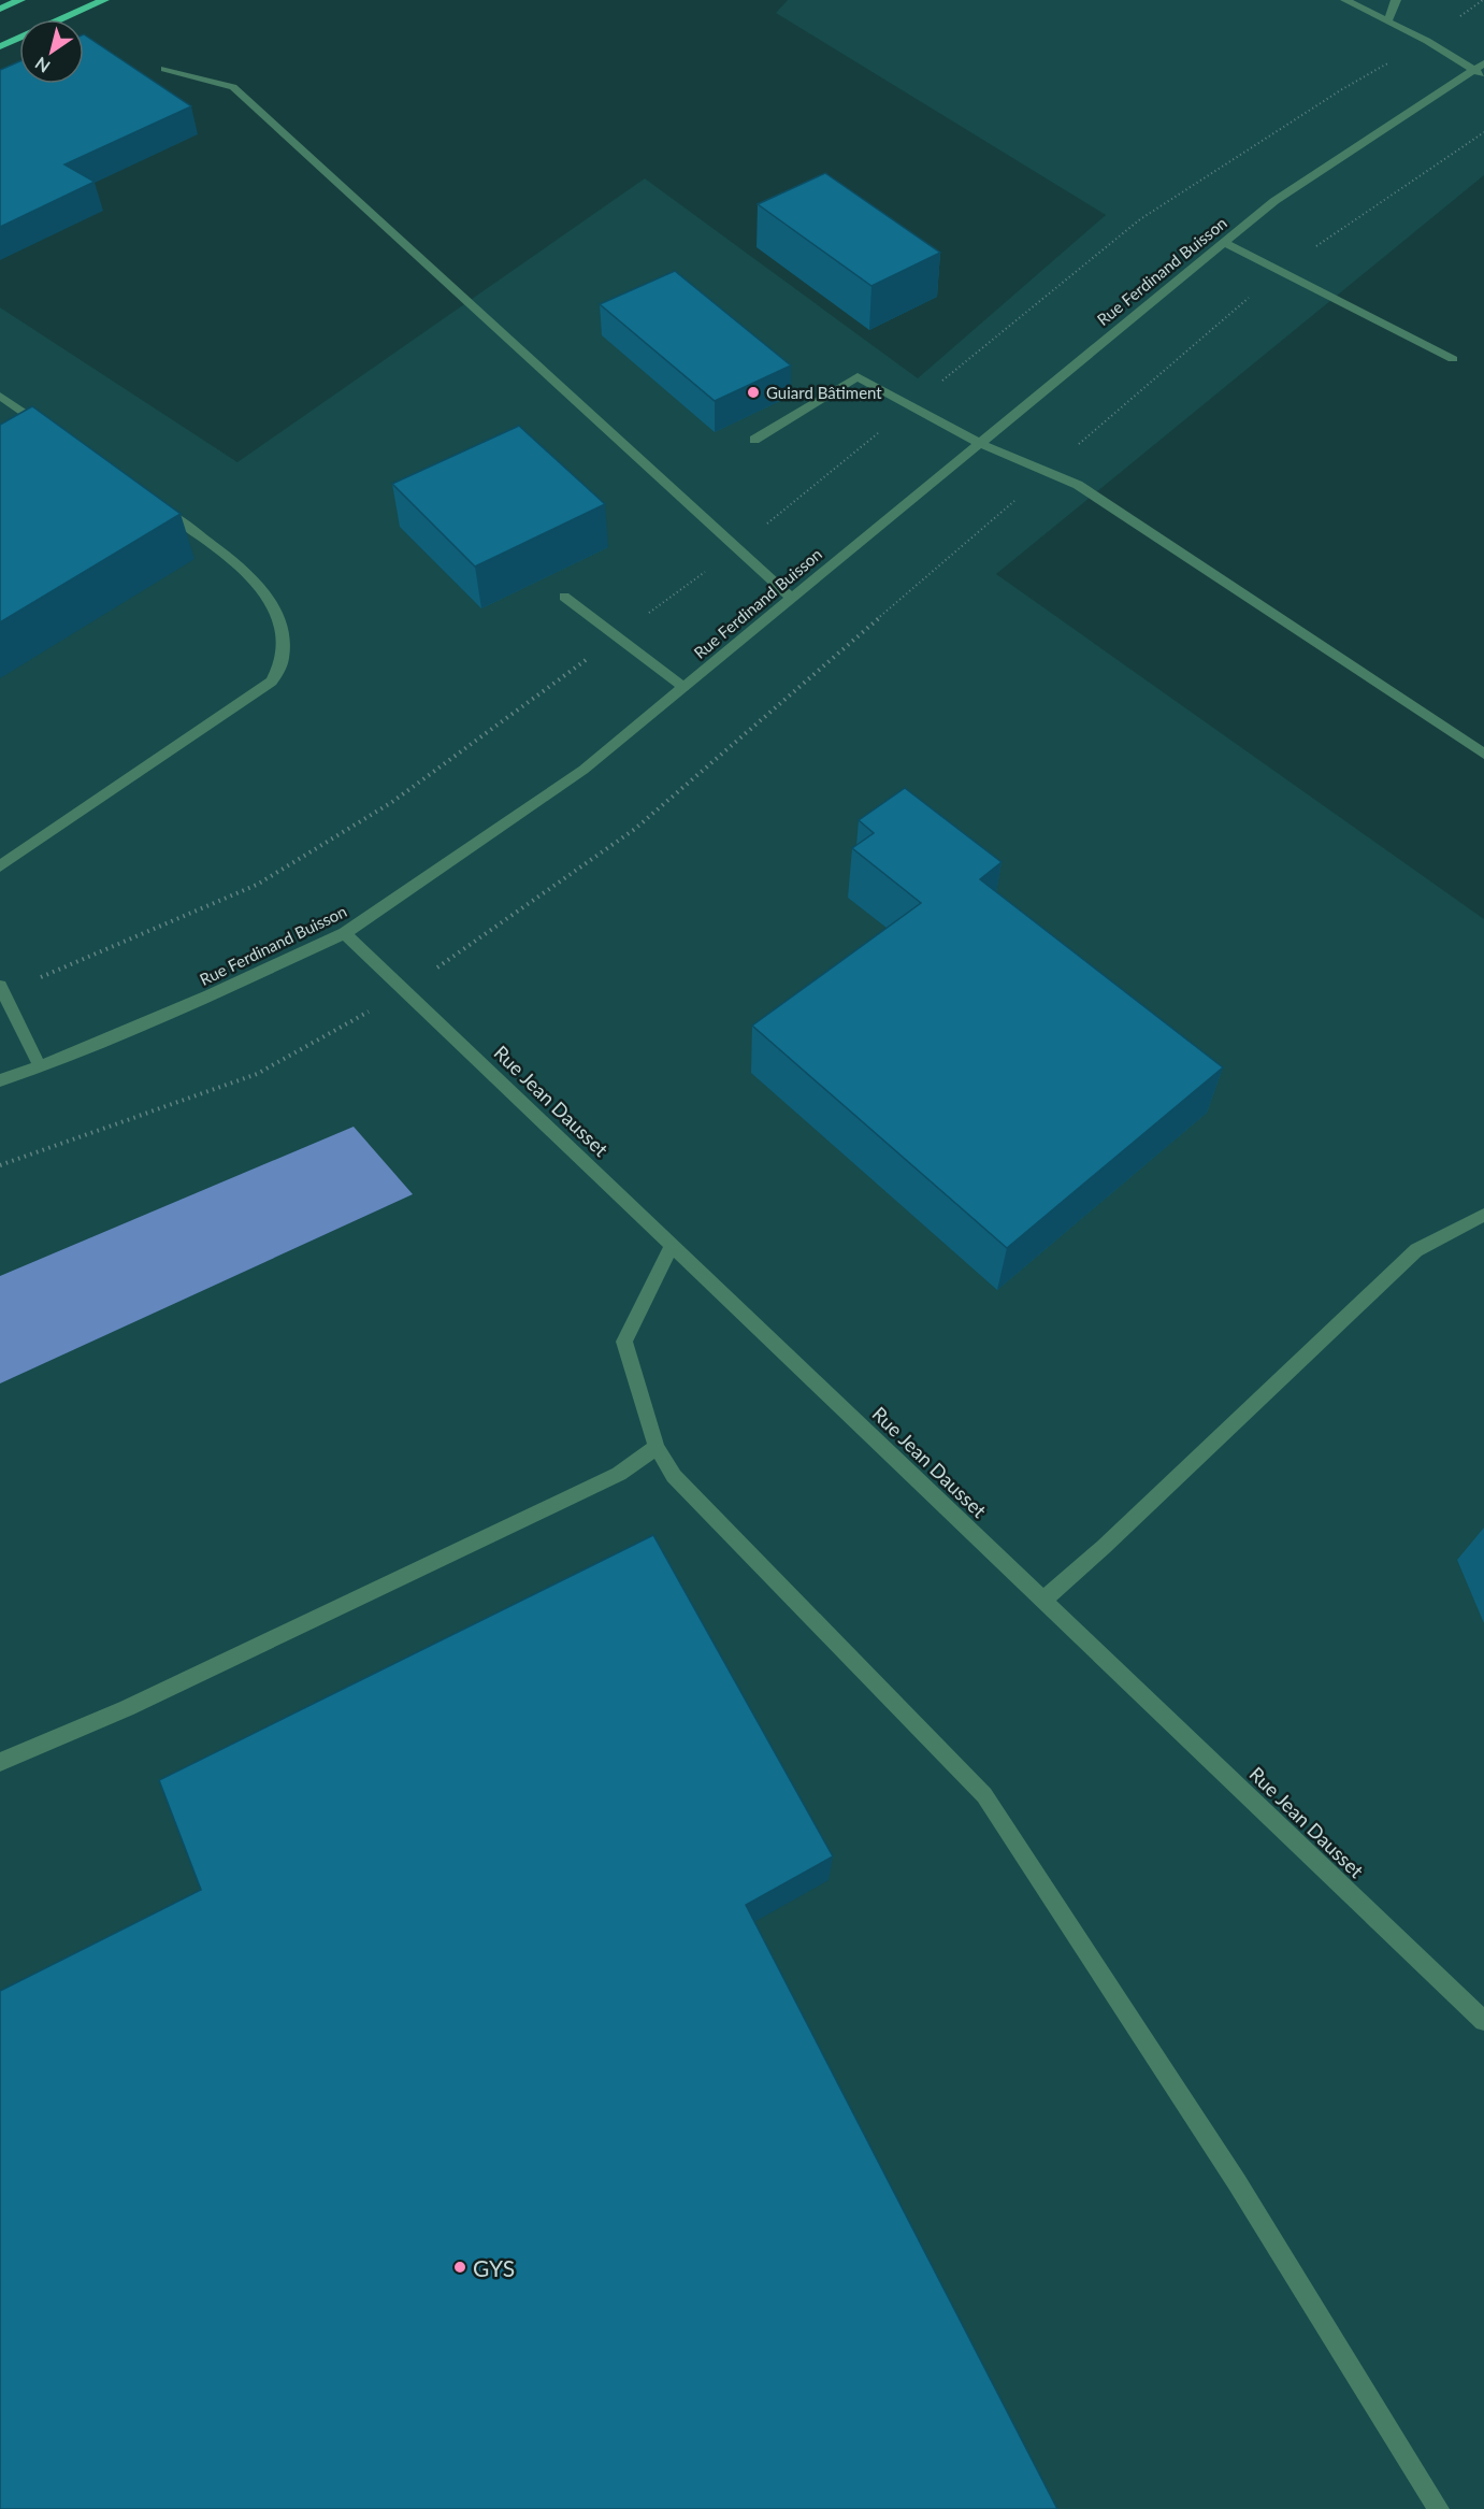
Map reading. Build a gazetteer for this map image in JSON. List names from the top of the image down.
{
  "streets": {
    "street": ["Rue Ferdinand Buisson", "Rue Jean Dausset"]
  },
  "crossings": [
    ["Rue Ferdinand Buisson", "Rue Jean Dausset"]
  ],
  "places": ["Guiard Bâtiment", "GYS"],
  "north": "bottom left"
}
